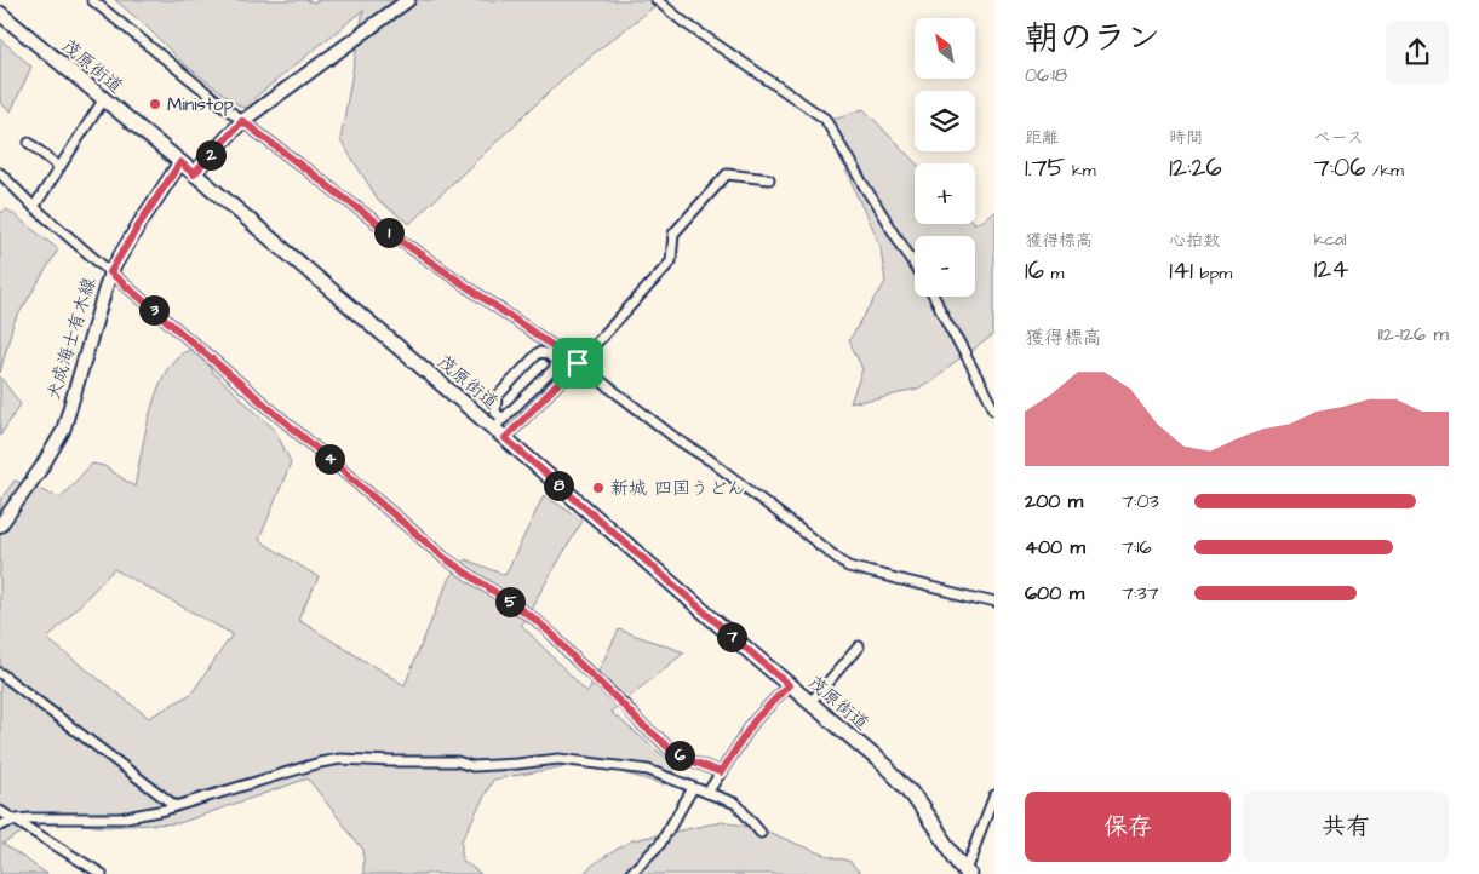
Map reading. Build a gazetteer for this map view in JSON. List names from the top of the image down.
{
  "streets": {
    "main road": ["茂原街道", "犬成海士有木線"]
  },
  "crossings": [
    ["茂原街道", "犬成海士有木線"]
  ],
  "places": ["Ministop", "新城 四国うどん"],
  "north": "top left",
  "page": {
    "heading": ["朝のラン", "06:18"],
    "map_buttons": ["+", "−"],
    "stats": [
      ["距離", "1.75 km"],
      ["時間", "12:26"],
      ["ペース", "7:06 /km"],
      ["獲得標高", "16 m"],
      ["心拍数", "141 bpm"],
      ["kcal", "124"]
    ],
    "pins": [
      "2",
      "1",
      "3",
      "4",
      "8",
      "5",
      "7",
      "6"
    ],
    "chart": ["獲得標高", "112–126 m"],
    "list": [
      {
        "name": "200 m",
        "note": "7:03"
      },
      {
        "name": "400 m",
        "note": "7:16"
      },
      {
        "name": "600 m",
        "note": "7:37"
      }
    ],
    "buttons": ["保存", "共有"]
  }
}
